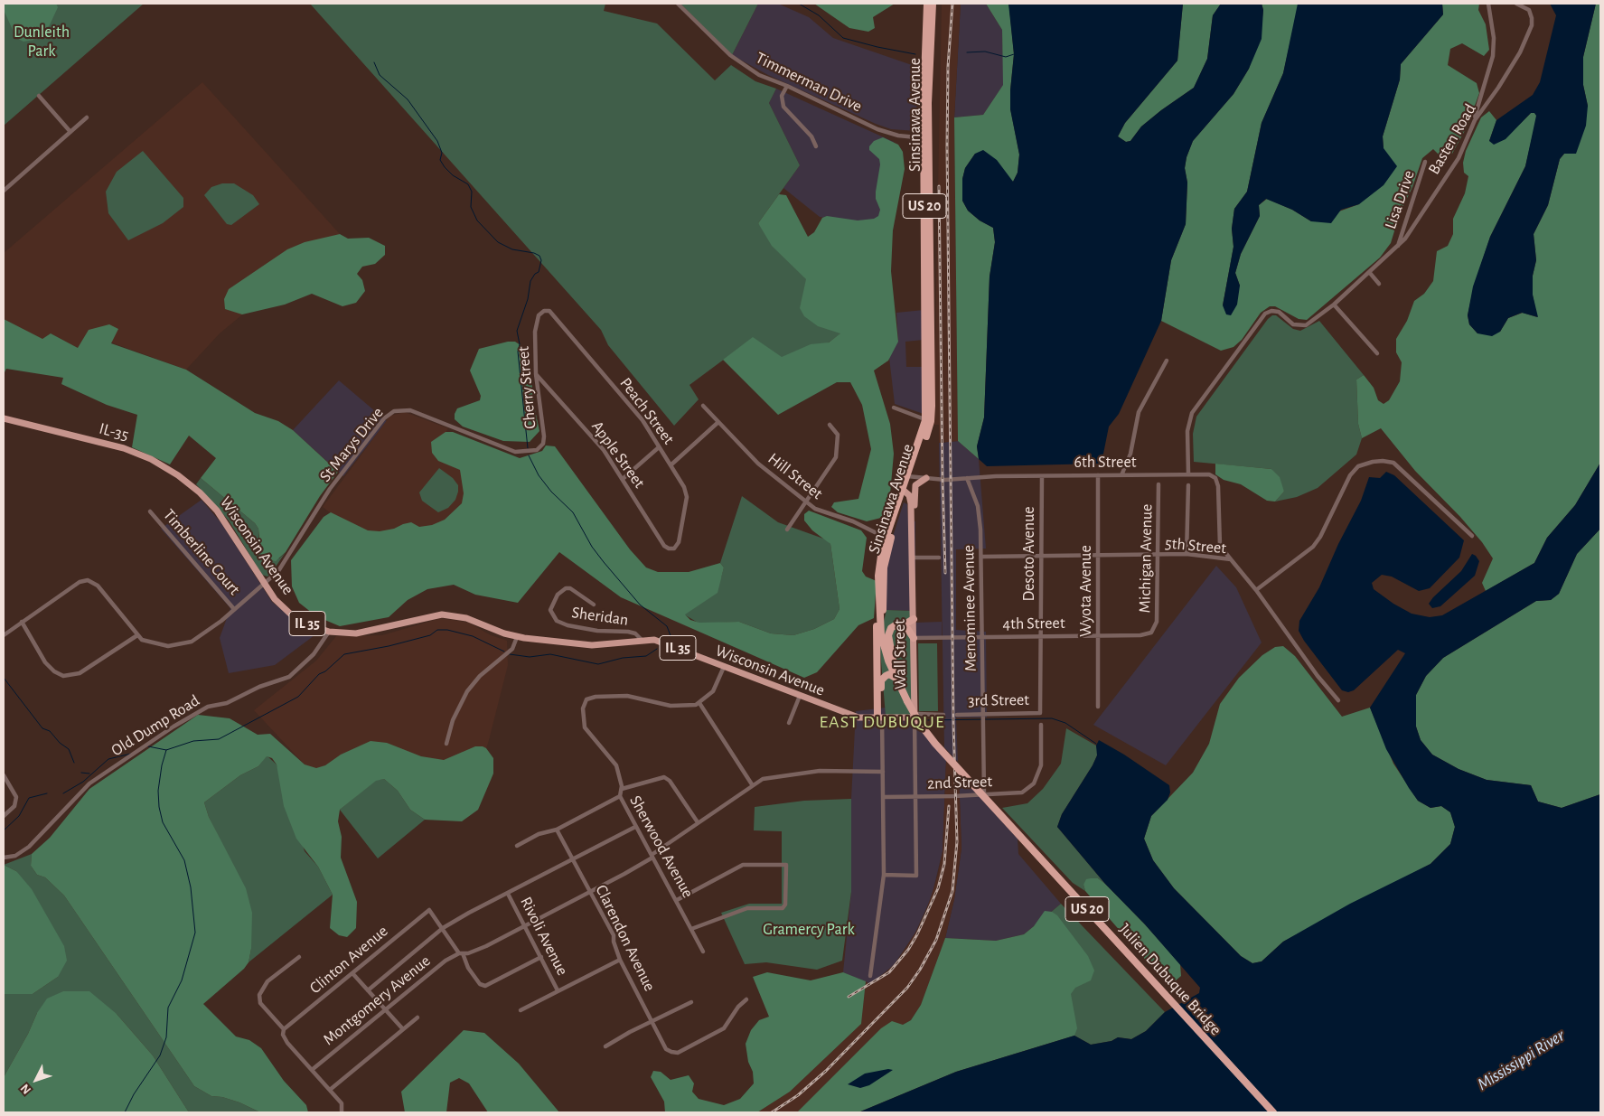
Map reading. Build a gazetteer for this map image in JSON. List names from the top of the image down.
{
  "streets": {
    "highway": ["Sinsinawa Avenue", "US 20", "Julien Dubuque Bridge"],
    "main road": [
      "IL-35",
      "Wisconsin Avenue",
      "IL 35",
      "Wall Street"
    ],
    "street": [
      "Timmerman Drive",
      "Basten Road",
      "Lisa Drive",
      "Cherry Street",
      "Peach Street",
      "St Marys Drive",
      "Apple Street",
      "6th Street",
      "Hill Street",
      "5th Street",
      "Timberline Court",
      "Desoto Avenue",
      "Michigan Avenue",
      "Wyota Avenue",
      "Menominee Avenue",
      "Sheridan",
      "4th Street",
      "3rd Street",
      "Old Dump Road",
      "2nd Street",
      "Sherwood Avenue",
      "Rivoli Avenue",
      "Clarendon Avenue",
      "Clinton Avenue",
      "Montgomery Avenue"
    ]
  },
  "crossings": [
    ["Timmerman Drive", "Sinsinawa Avenue"],
    ["Sinsinawa Avenue", "6th Street"],
    ["Sinsinawa Avenue", "Hill Street"],
    ["Sinsinawa Avenue", "Wall Street"],
    ["Sinsinawa Avenue", "Julien Dubuque Bridge"],
    ["Basten Road", "Lisa Drive"],
    ["Cherry Street", "Peach Street"],
    ["Cherry Street", "St Marys Drive"],
    ["Cherry Street", "Apple Street"],
    ["Peach Street", "Apple Street"],
    ["IL-35", "Wisconsin Avenue"],
    ["St Marys Drive", "Wisconsin Avenue"],
    ["St Marys Drive", "Timberline Court"],
    ["6th Street", "5th Street"],
    ["6th Street", "Desoto Avenue"],
    ["6th Street", "Wyota Avenue"],
    ["6th Street", "Menominee Avenue"],
    ["Wisconsin Avenue", "Sheridan"],
    ["Wisconsin Avenue", "IL 35"],
    ["Wisconsin Avenue", "Old Dump Road"],
    ["5th Street", "Desoto Avenue"],
    ["5th Street", "Michigan Avenue"],
    ["5th Street", "Wyota Avenue"],
    ["5th Street", "Menominee Avenue"],
    ["Desoto Avenue", "4th Street"],
    ["Desoto Avenue", "3rd Street"],
    ["Michigan Avenue", "4th Street"],
    ["Wyota Avenue", "4th Street"],
    ["Menominee Avenue", "4th Street"],
    ["Menominee Avenue", "3rd Street"],
    ["Menominee Avenue", "2nd Street"],
    ["IL 35", "Wall Street"],
    ["4th Street", "Wall Street"],
    ["Wall Street", "2nd Street"],
    ["Sherwood Avenue", "Montgomery Avenue"],
    ["Rivoli Avenue", "Montgomery Avenue"],
    ["Clarendon Avenue", "Montgomery Avenue"]
  ],
  "districts": ["EAST DUBUQUE"],
  "water": ["Mississippi River"],
  "parks": ["Dunleith Park", "Gramercy Park"],
  "north": "bottom left"
}
